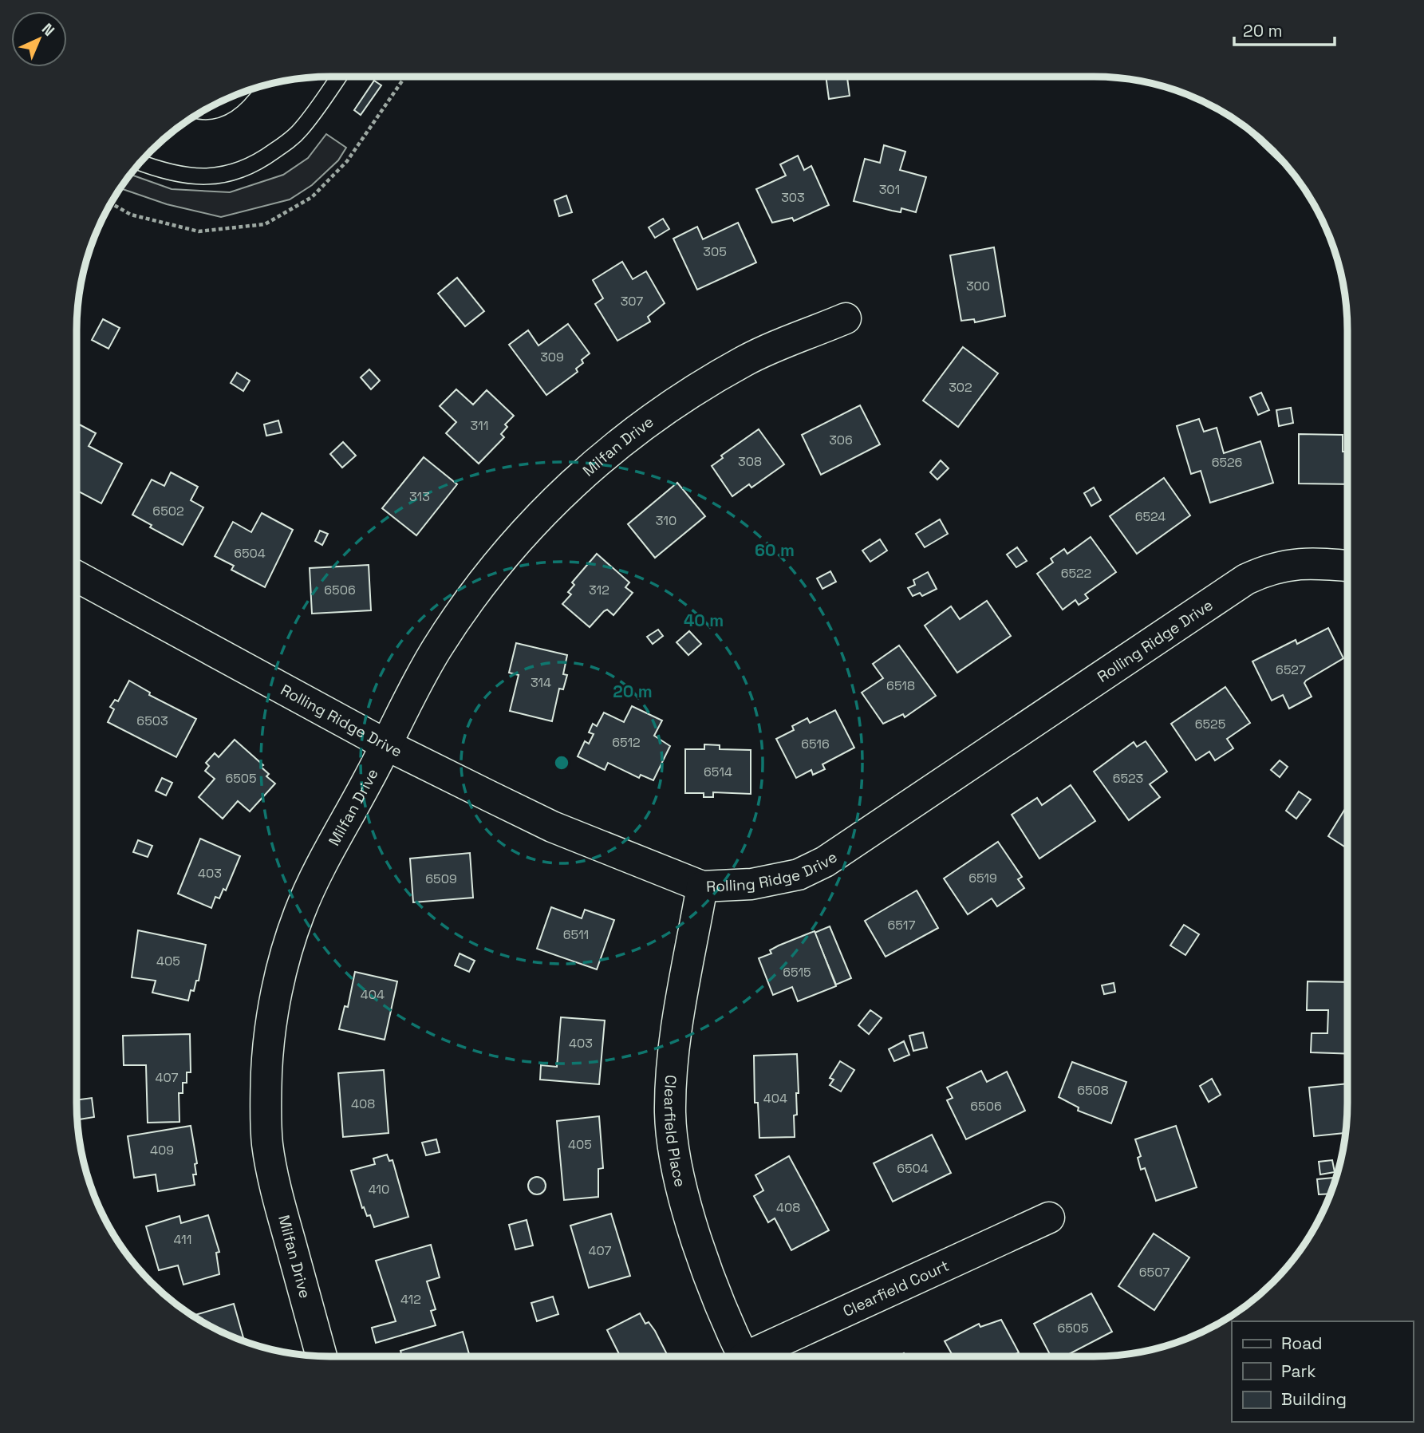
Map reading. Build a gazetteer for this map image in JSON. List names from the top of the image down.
{
  "streets": {
    "street": [
      "Milfan Drive",
      "Rolling Ridge Drive",
      "Clearfield Place",
      "Clearfield Court"
    ]
  },
  "crossings": [
    ["Milfan Drive", "Rolling Ridge Drive"],
    ["Rolling Ridge Drive", "Clearfield Place"]
  ],
  "house_numbers": [
    "301",
    "303",
    "305",
    "300",
    "307",
    "309",
    "302",
    "311",
    "306",
    "308",
    "6526",
    "313",
    "6502",
    "6524",
    "310",
    "6504",
    "6522",
    "6506",
    "312",
    "6527",
    "314",
    "6518",
    "6503",
    "6525",
    "6512",
    "6516",
    "6514",
    "6505",
    "6523",
    "403",
    "6519",
    "6509",
    "6517",
    "6511",
    "405",
    "6515",
    "404",
    "403",
    "407",
    "6508",
    "404",
    "408",
    "6506",
    "405",
    "409",
    "6504",
    "410",
    "408",
    "411",
    "407",
    "6507",
    "412",
    "6505"
  ],
  "legend": ["Road", "Park", "Building"],
  "scale_bar": "20 m",
  "north": "top right",
  "rings": ["60 m", "40 m", "20 m"]
}
